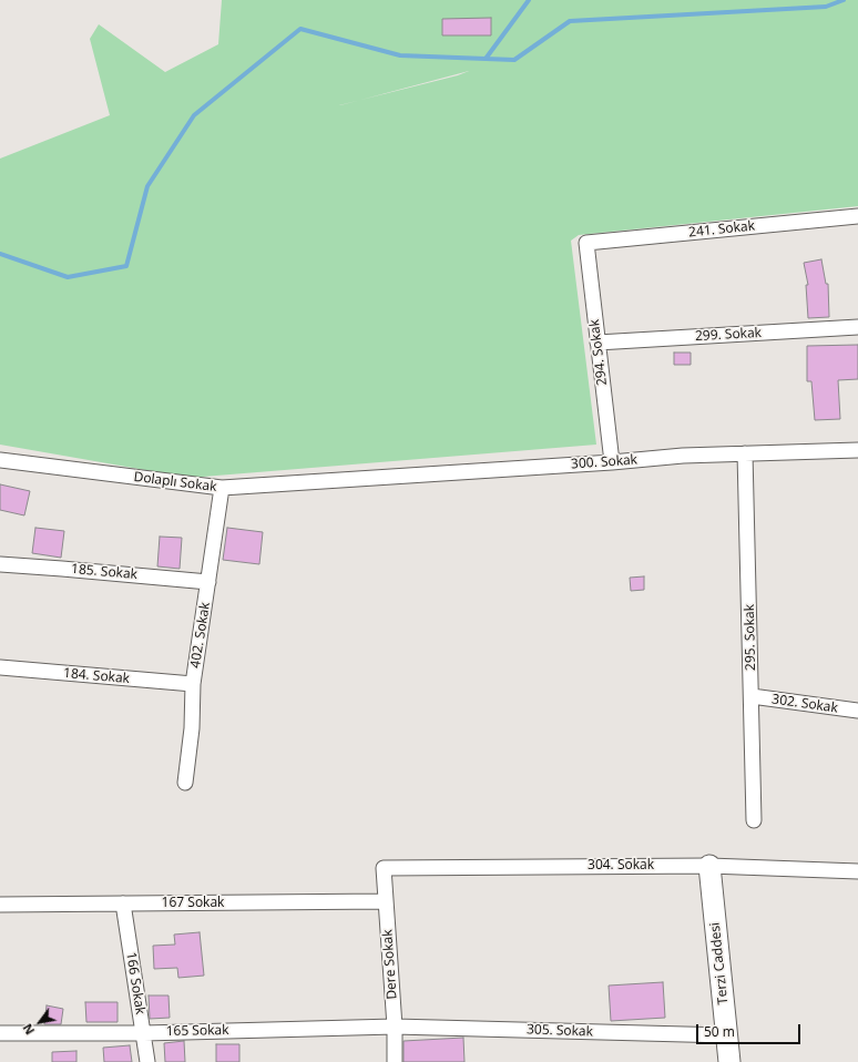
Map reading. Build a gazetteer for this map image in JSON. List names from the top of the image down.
{
  "streets": {
    "street": [
      "241. Sokak",
      "299. Sokak",
      "294. Sokak",
      "300. Sokak",
      "Dolaplı Sokak",
      "185. Sokak",
      "402. Sokak",
      "295. Sokak",
      "184. Sokak",
      "302. Sokak",
      "304. Sokak",
      "167 Sokak",
      "Terzi Caddesi",
      "Dere Sokak",
      "166 Sokak",
      "165 Sokak",
      "305. Sokak"
    ]
  },
  "crossings": [
    ["241. Sokak", "294. Sokak"],
    ["299. Sokak", "294. Sokak"],
    ["294. Sokak", "300. Sokak"],
    ["300. Sokak", "Dolaplı Sokak"],
    ["300. Sokak", "295. Sokak"],
    ["Dolaplı Sokak", "402. Sokak"],
    ["185. Sokak", "402. Sokak"],
    ["402. Sokak", "184. Sokak"],
    ["295. Sokak", "302. Sokak"],
    ["304. Sokak", "Terzi Caddesi"],
    ["304. Sokak", "Dere Sokak"],
    ["167 Sokak", "Dere Sokak"],
    ["167 Sokak", "166 Sokak"],
    ["Terzi Caddesi", "305. Sokak"],
    ["Dere Sokak", "165 Sokak"],
    ["Dere Sokak", "305. Sokak"],
    ["166 Sokak", "165 Sokak"],
    ["165 Sokak", "305. Sokak"]
  ],
  "scale_bar": "50 m",
  "north": "bottom left"
}
